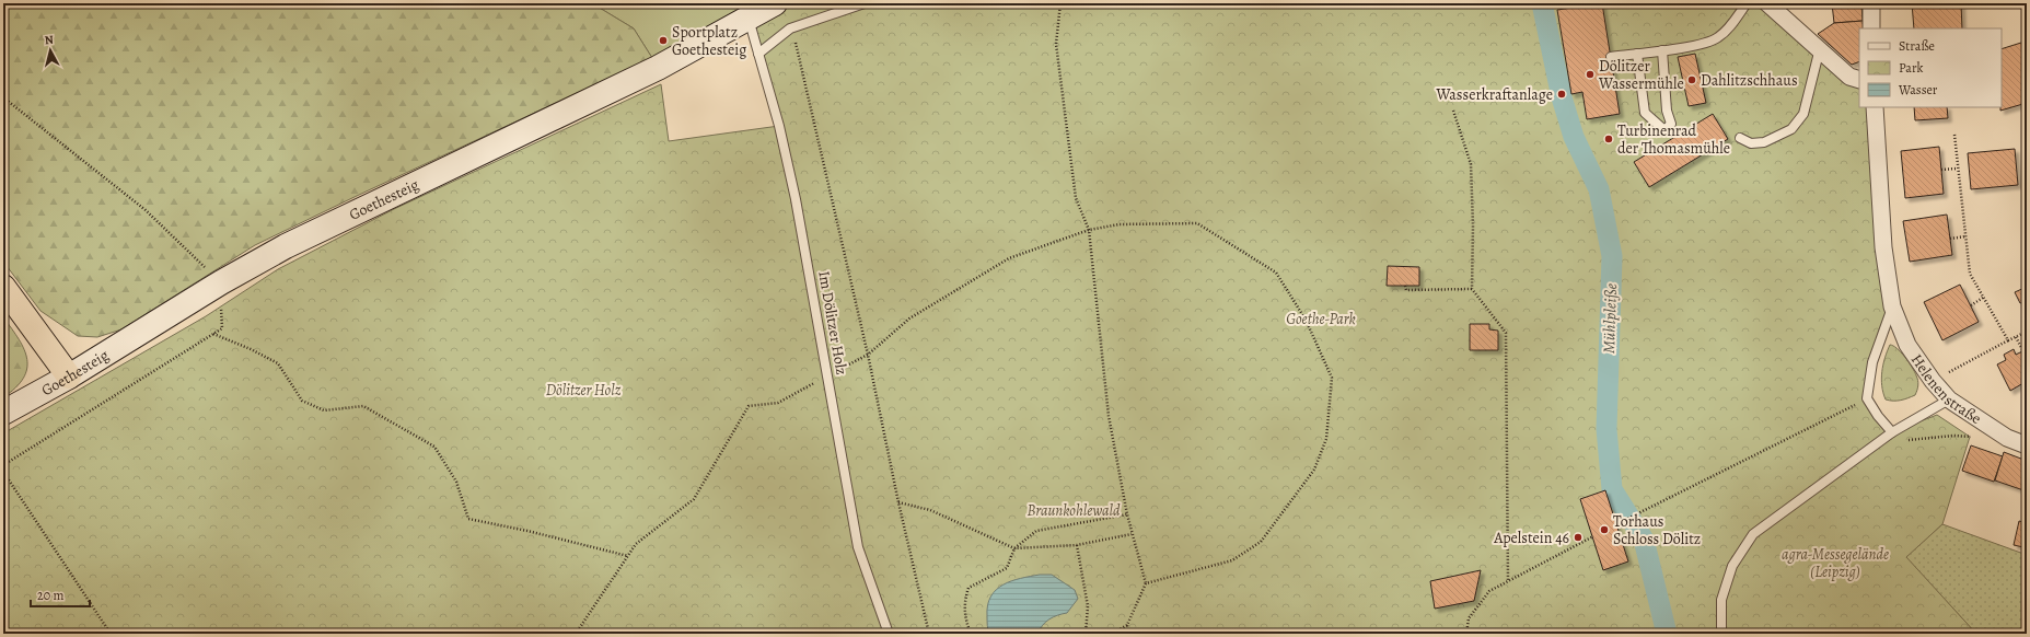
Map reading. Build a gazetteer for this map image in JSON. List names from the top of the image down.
{
  "streets": {
    "main road": ["Goethesteig"],
    "street": ["Helenenstraße"],
    "lane": ["Im Dölitzer Holz"]
  },
  "crossings": [
    ["Goethesteig", "Im Dölitzer Holz"]
  ],
  "water": ["Mühlpleiße"],
  "parks": [
    "Goethe-Park",
    "Dölitzer Holz",
    "Braunkohlewald",
    "agra-Messegelände (Leipzig)"
  ],
  "places": [
    "Sportplatz Goethesteig",
    "Dölitzer Wassermühle",
    "Dahlitzschhaus",
    "Wasserkraftanlage",
    "Turbinenrad der Thomasmühle",
    "Torhaus Schloss Dölitz",
    "Apelstein 46"
  ],
  "legend": ["Straße", "Park", "Wasser"],
  "scale_bar": "20 m",
  "north": "top"
}
